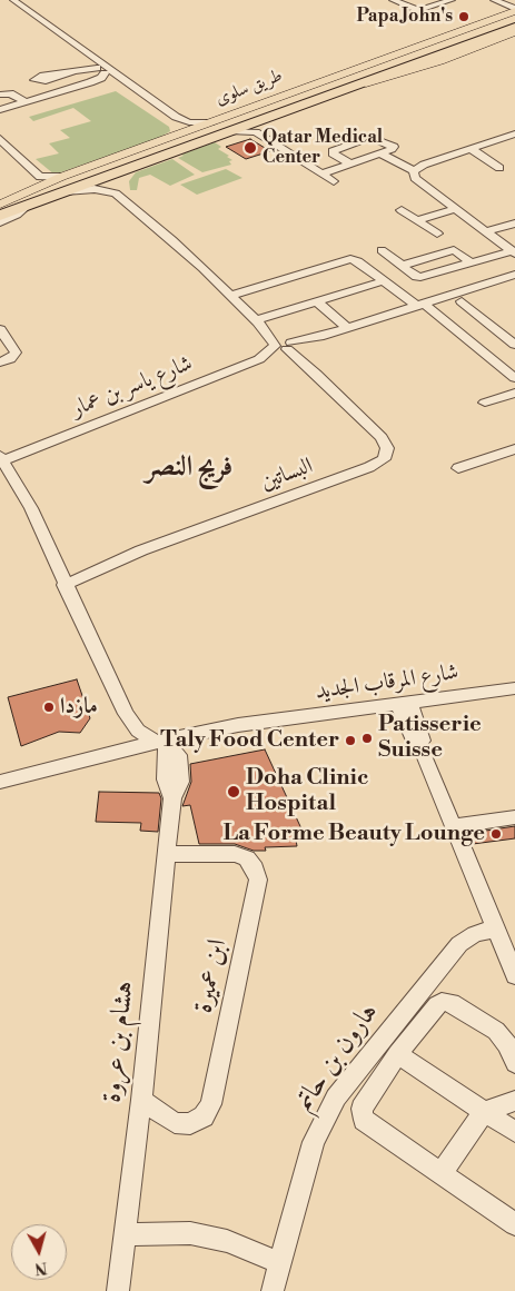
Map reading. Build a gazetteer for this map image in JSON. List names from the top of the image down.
{
  "streets": {
    "highway": ["طريق سلوى"],
    "street": [
      "شارع ياسر بن عمار",
      "البساتين",
      "شارع المرقاب الجديد",
      "ابن عميرة",
      "هشام بن عروة",
      "هارون بن حاتم"
    ]
  },
  "crossings": [
    ["شارع ياسر بن عمار", "البساتين"],
    ["شارع المرقاب الجديد", "هشام بن عروة"],
    ["ابن عميرة", "هشام بن عروة"]
  ],
  "districts": ["فريج النصر"],
  "places": [
    "Papa John's",
    "Qatar Medical Center",
    "مازدا",
    "Patisserie Suisse",
    "Taly Food Center",
    "Doha Clinic Hospital",
    "La Forme Beauty Lounge"
  ],
  "north": "bottom"
}
